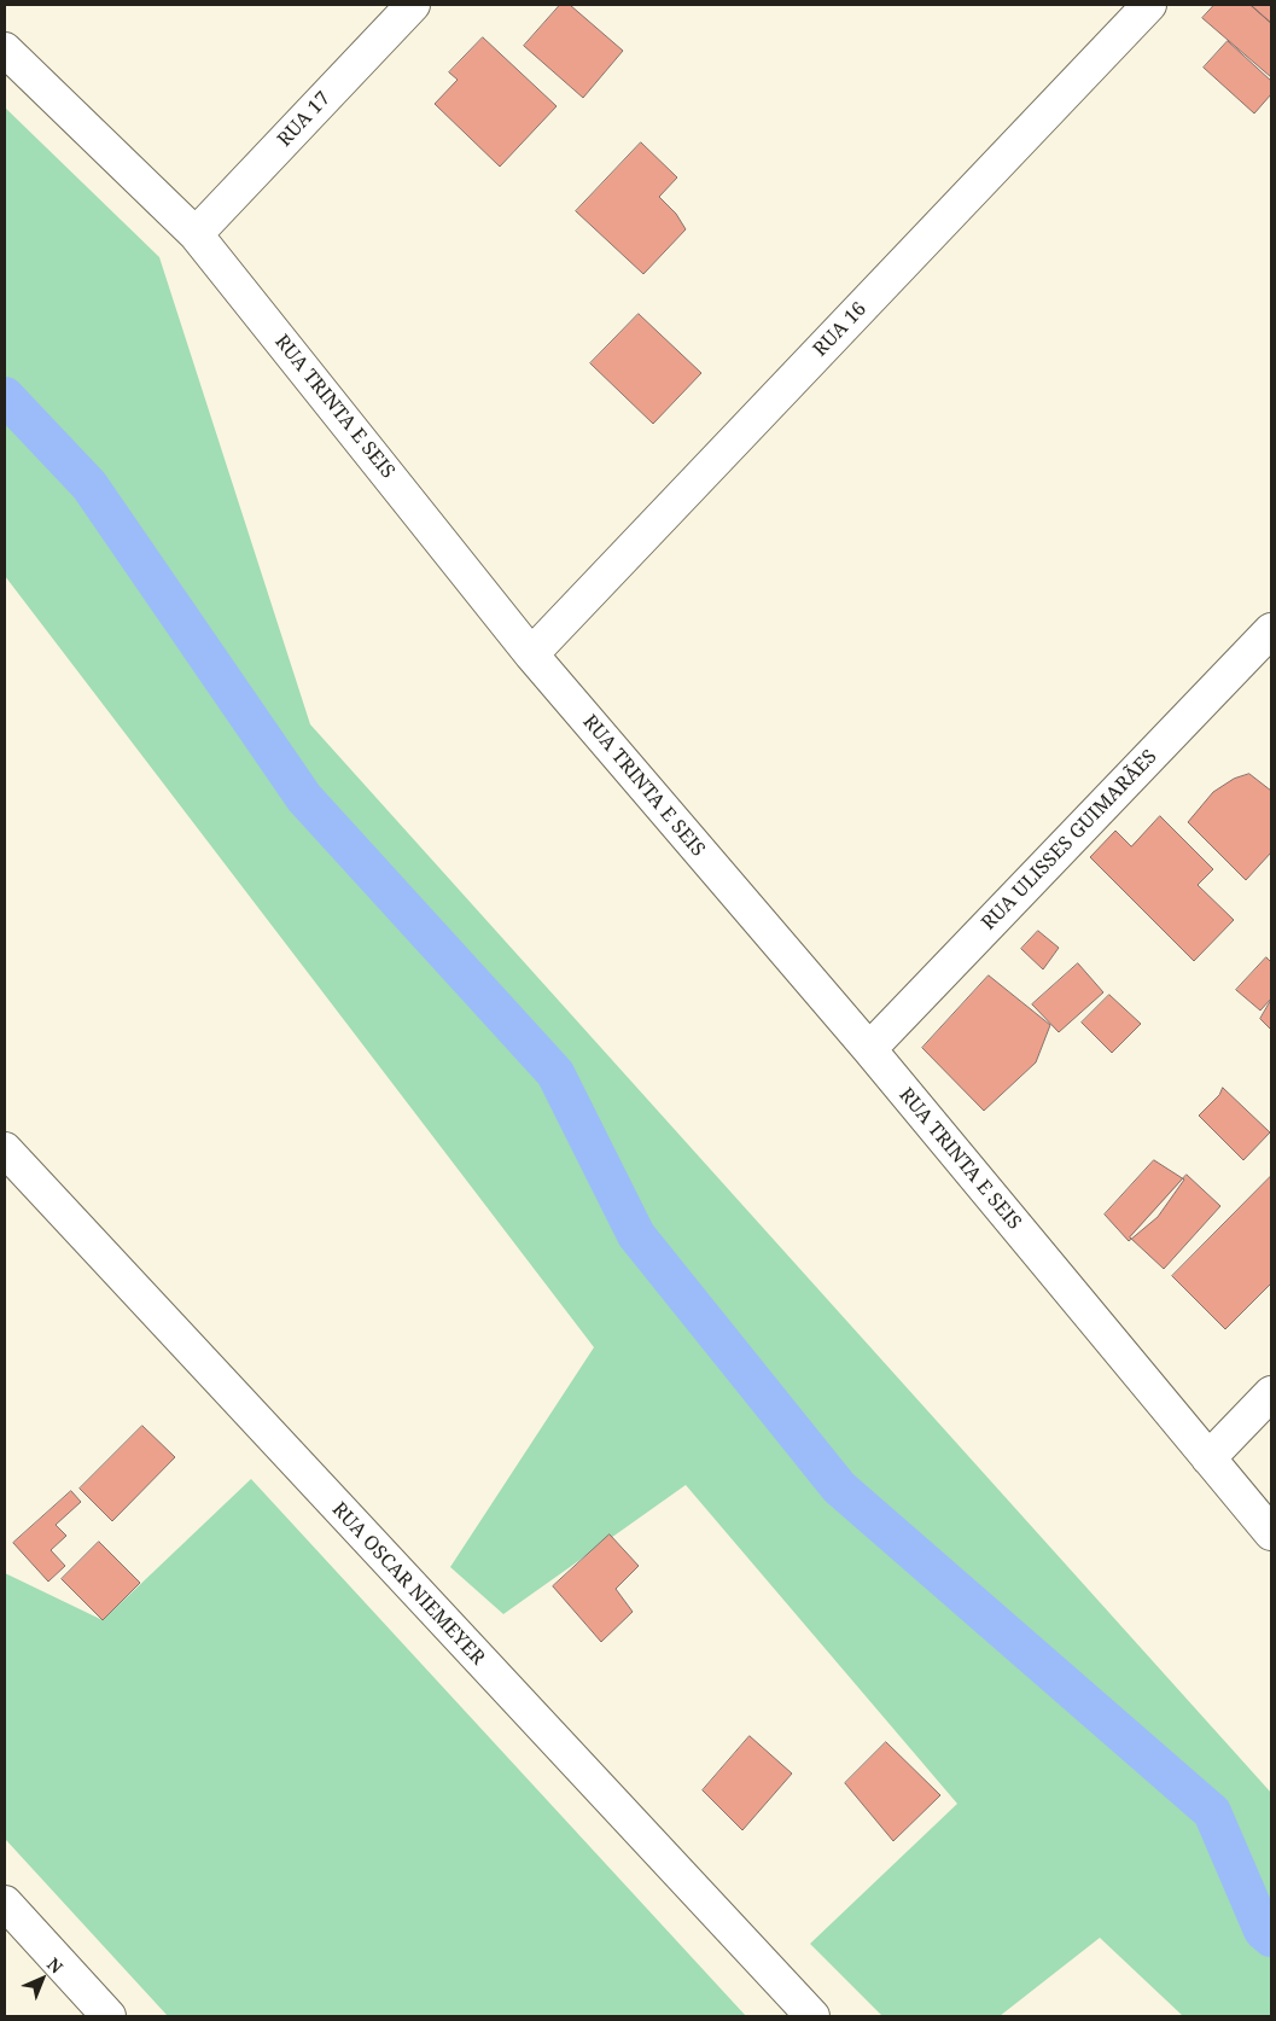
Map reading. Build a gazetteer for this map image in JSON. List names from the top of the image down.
{
  "streets": {
    "street": [
      "RUA 17",
      "RUA 16",
      "RUA TRINTA E SEIS",
      "RUA ULISSES GUIMARÃES",
      "RUA OSCAR NIEMEYER"
    ]
  },
  "crossings": [
    ["RUA 17", "RUA TRINTA E SEIS"],
    ["RUA 16", "RUA TRINTA E SEIS"],
    ["RUA TRINTA E SEIS", "RUA ULISSES GUIMARÃES"]
  ],
  "north": "top right"
}
